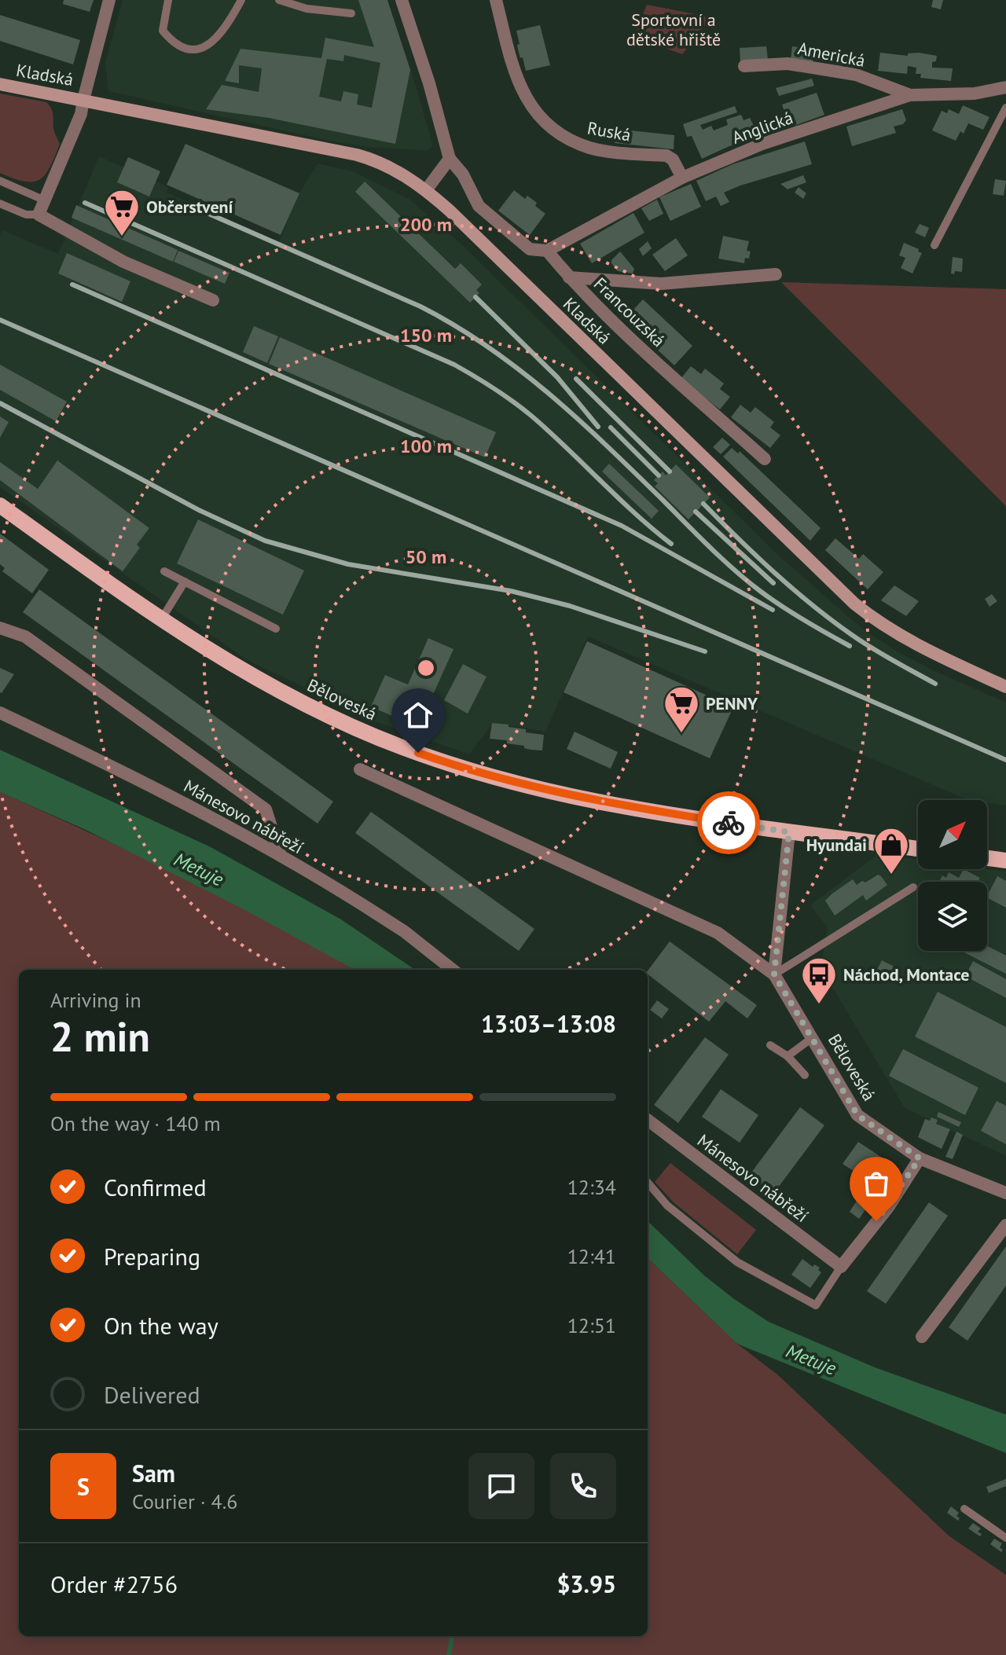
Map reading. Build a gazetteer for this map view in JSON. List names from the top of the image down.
{
  "streets": {
    "main road": ["Kladská", "Běloveská"],
    "street": [
      "Americká",
      "Anglická",
      "Ruská",
      "Francouzská",
      "Mánesovo nábřeží"
    ]
  },
  "crossings": [
    ["Americká", "Anglická"],
    ["Anglická", "Ruská"]
  ],
  "water": ["Metuje"],
  "parks": ["Sportovní a dětské hřiště"],
  "places": {
    "supermarket": ["Občerstvení", "PENNY"],
    "shop": ["Hyundai"],
    "bus stop": ["Náchod, Montace"]
  },
  "north": "top right",
  "page": {
    "heading": ["2 min", "Arriving in", "13:03–13:08"],
    "panel": [
      "Sam",
      "Courier · 4.6",
      "Order #2756",
      "$3.95"
    ],
    "bar": "On the way · 140 m",
    "list": [
      ["Confirmed", "12:34"],
      ["Preparing", "12:41"],
      ["On the way", "12:51"],
      "Delivered"
    ],
    "round": "S"
  },
  "rings": [
    "200 m",
    "150 m",
    "100 m",
    "50 m"
  ]
}
